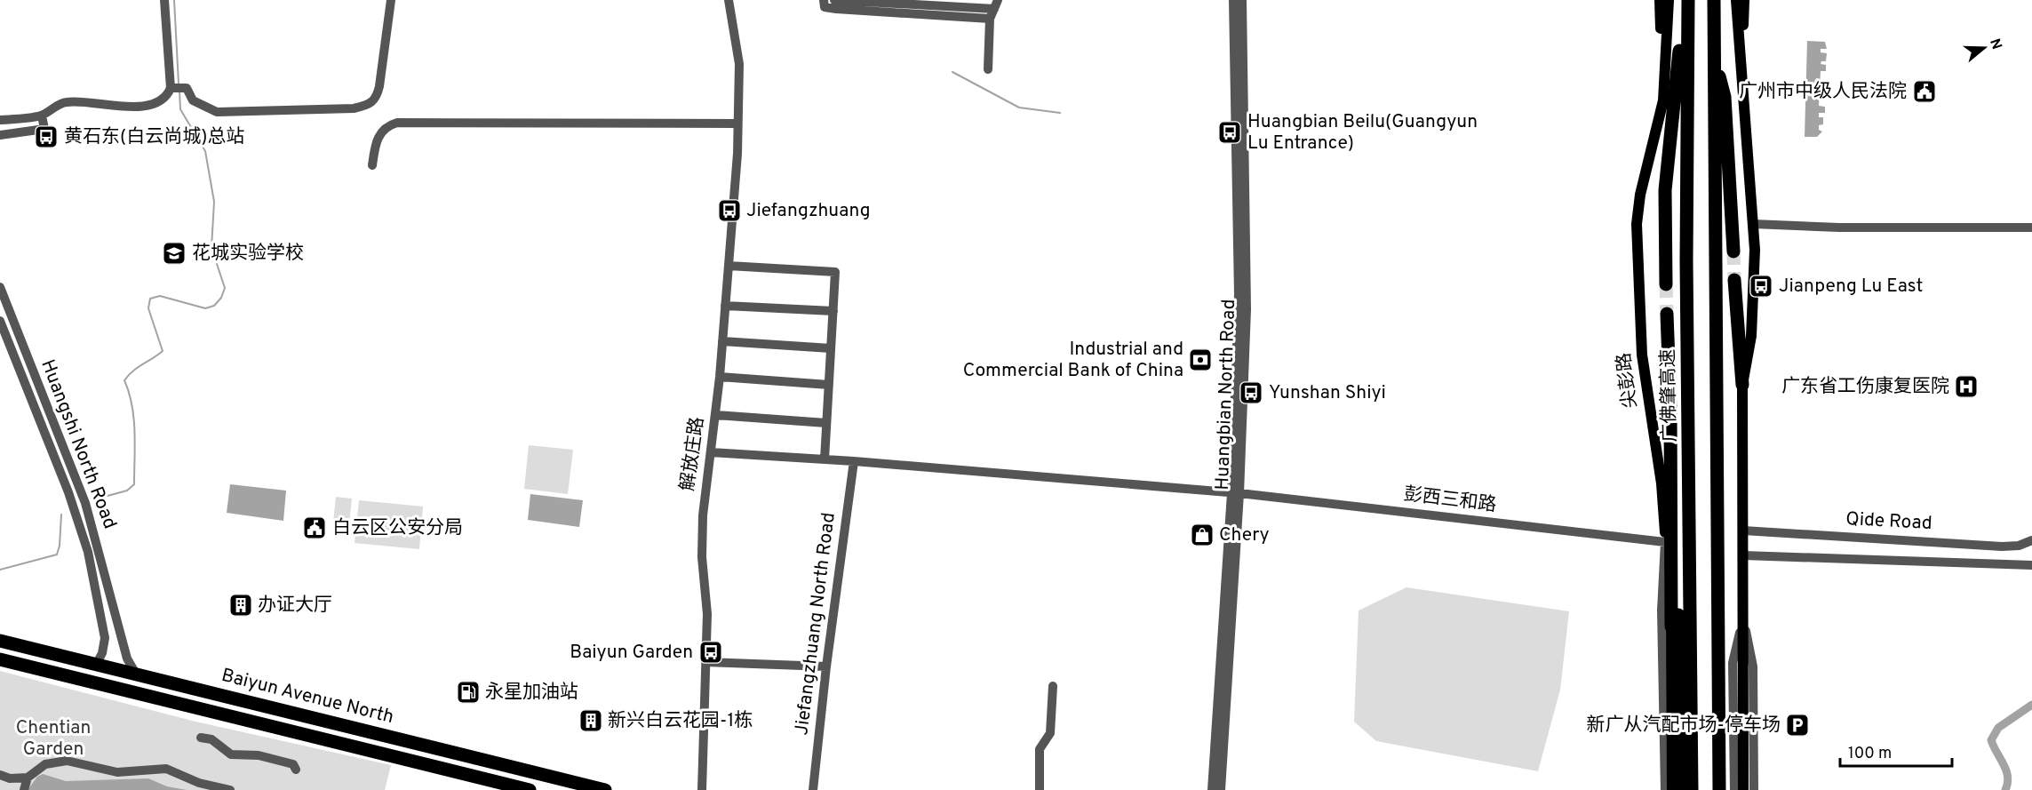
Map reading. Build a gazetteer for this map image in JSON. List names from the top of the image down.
{
  "streets": {
    "highway": ["广佛肇高速", "Baiyun Avenue North"],
    "main road": ["尖彭路"],
    "street": [
      "Huangbian North Road",
      "Huangshi North Road",
      "解放庄路",
      "彭西三和路",
      "Qide Road",
      "Jiefangzhuang North Road"
    ]
  },
  "crossings": [
    ["尖彭路", "彭西三和路"],
    ["Huangbian North Road", "彭西三和路"],
    ["Huangshi North Road", "Baiyun Avenue North"],
    ["解放庄路", "彭西三和路"],
    ["彭西三和路", "Jiefangzhuang North Road"]
  ],
  "parks": ["Chentian Garden"],
  "places": {
    "public building": ["广州市中级人民法院", "白云区公安分局"],
    "bus stop": [
      "Huangbian Beilu(Guangyun Lu Entrance)",
      "黄石东(白云尚城)总站",
      "Jiefangzhuang",
      "Jianpeng Lu East",
      "Yunshan Shiyi",
      "Baiyun Garden"
    ],
    "school or university": ["花城实验学校"],
    "bank": ["Industrial and Commercial Bank of China"],
    "hospital": ["广东省工伤康复医院"],
    "shop": ["Chery"],
    "building": ["办证大厅", "新兴白云花园-1栋"],
    "fuel station": ["永星加油站"],
    "parking": ["新广从汽配市场-停车场"]
  },
  "scale_bar": "100 m",
  "north": "right"
}
